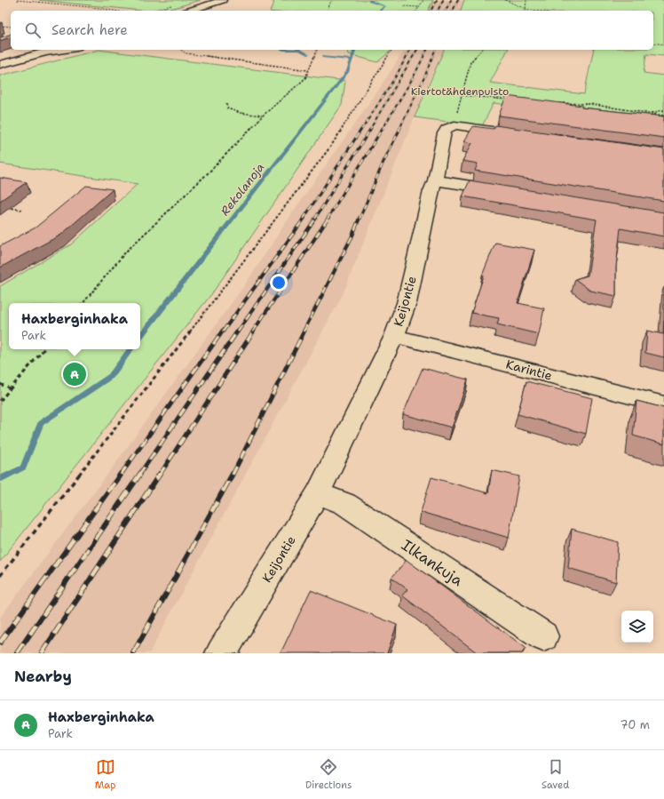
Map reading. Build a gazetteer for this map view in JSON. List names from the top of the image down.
{
  "streets": {
    "street": ["Keijontie", "Karintie", "Ilkankuja"]
  },
  "crossings": [
    ["Keijontie", "Karintie"],
    ["Keijontie", "Ilkankuja"]
  ],
  "water": ["Rekolanoja"],
  "parks": ["Kiertotähdenpuisto"],
  "page": {
    "search": "Search here",
    "popup": ["Haxberginhaka", "Park"],
    "pins": "A",
    "heading": "Nearby",
    "list": [
      {
        "mark": "A",
        "name": "Haxberginhaka",
        "note": "Park",
        "value": "70 m"
      }
    ],
    "nav": ["Map", "Directions", "Saved"]
  }
}
